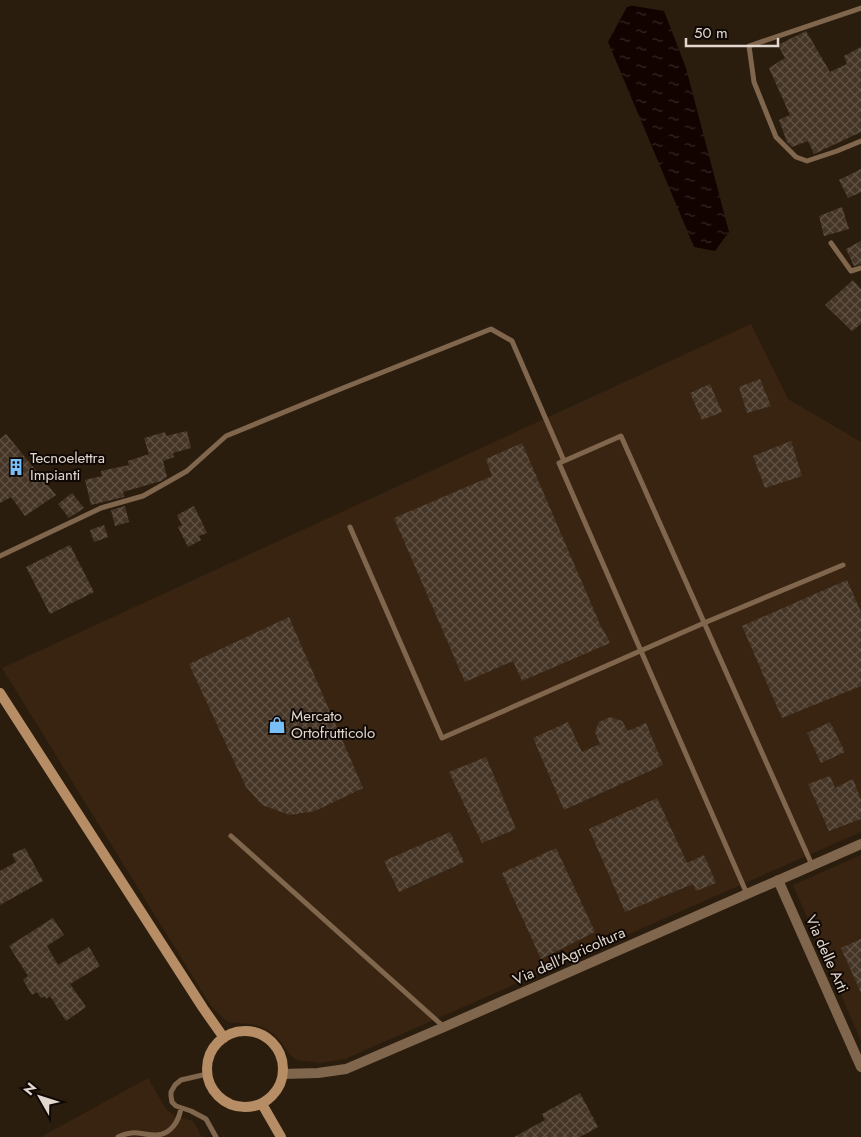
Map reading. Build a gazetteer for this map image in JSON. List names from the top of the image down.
{
  "streets": {
    "street": ["Via delle Arti", "Via dell'Agricoltura"]
  },
  "crossings": [
    ["Via delle Arti", "Via dell'Agricoltura"]
  ],
  "places": {
    "building": ["Tecnoelettra Impianti"],
    "shop": ["Mercato Ortofrutticolo"]
  },
  "scale_bar": "50 m",
  "north": "top left"
}
